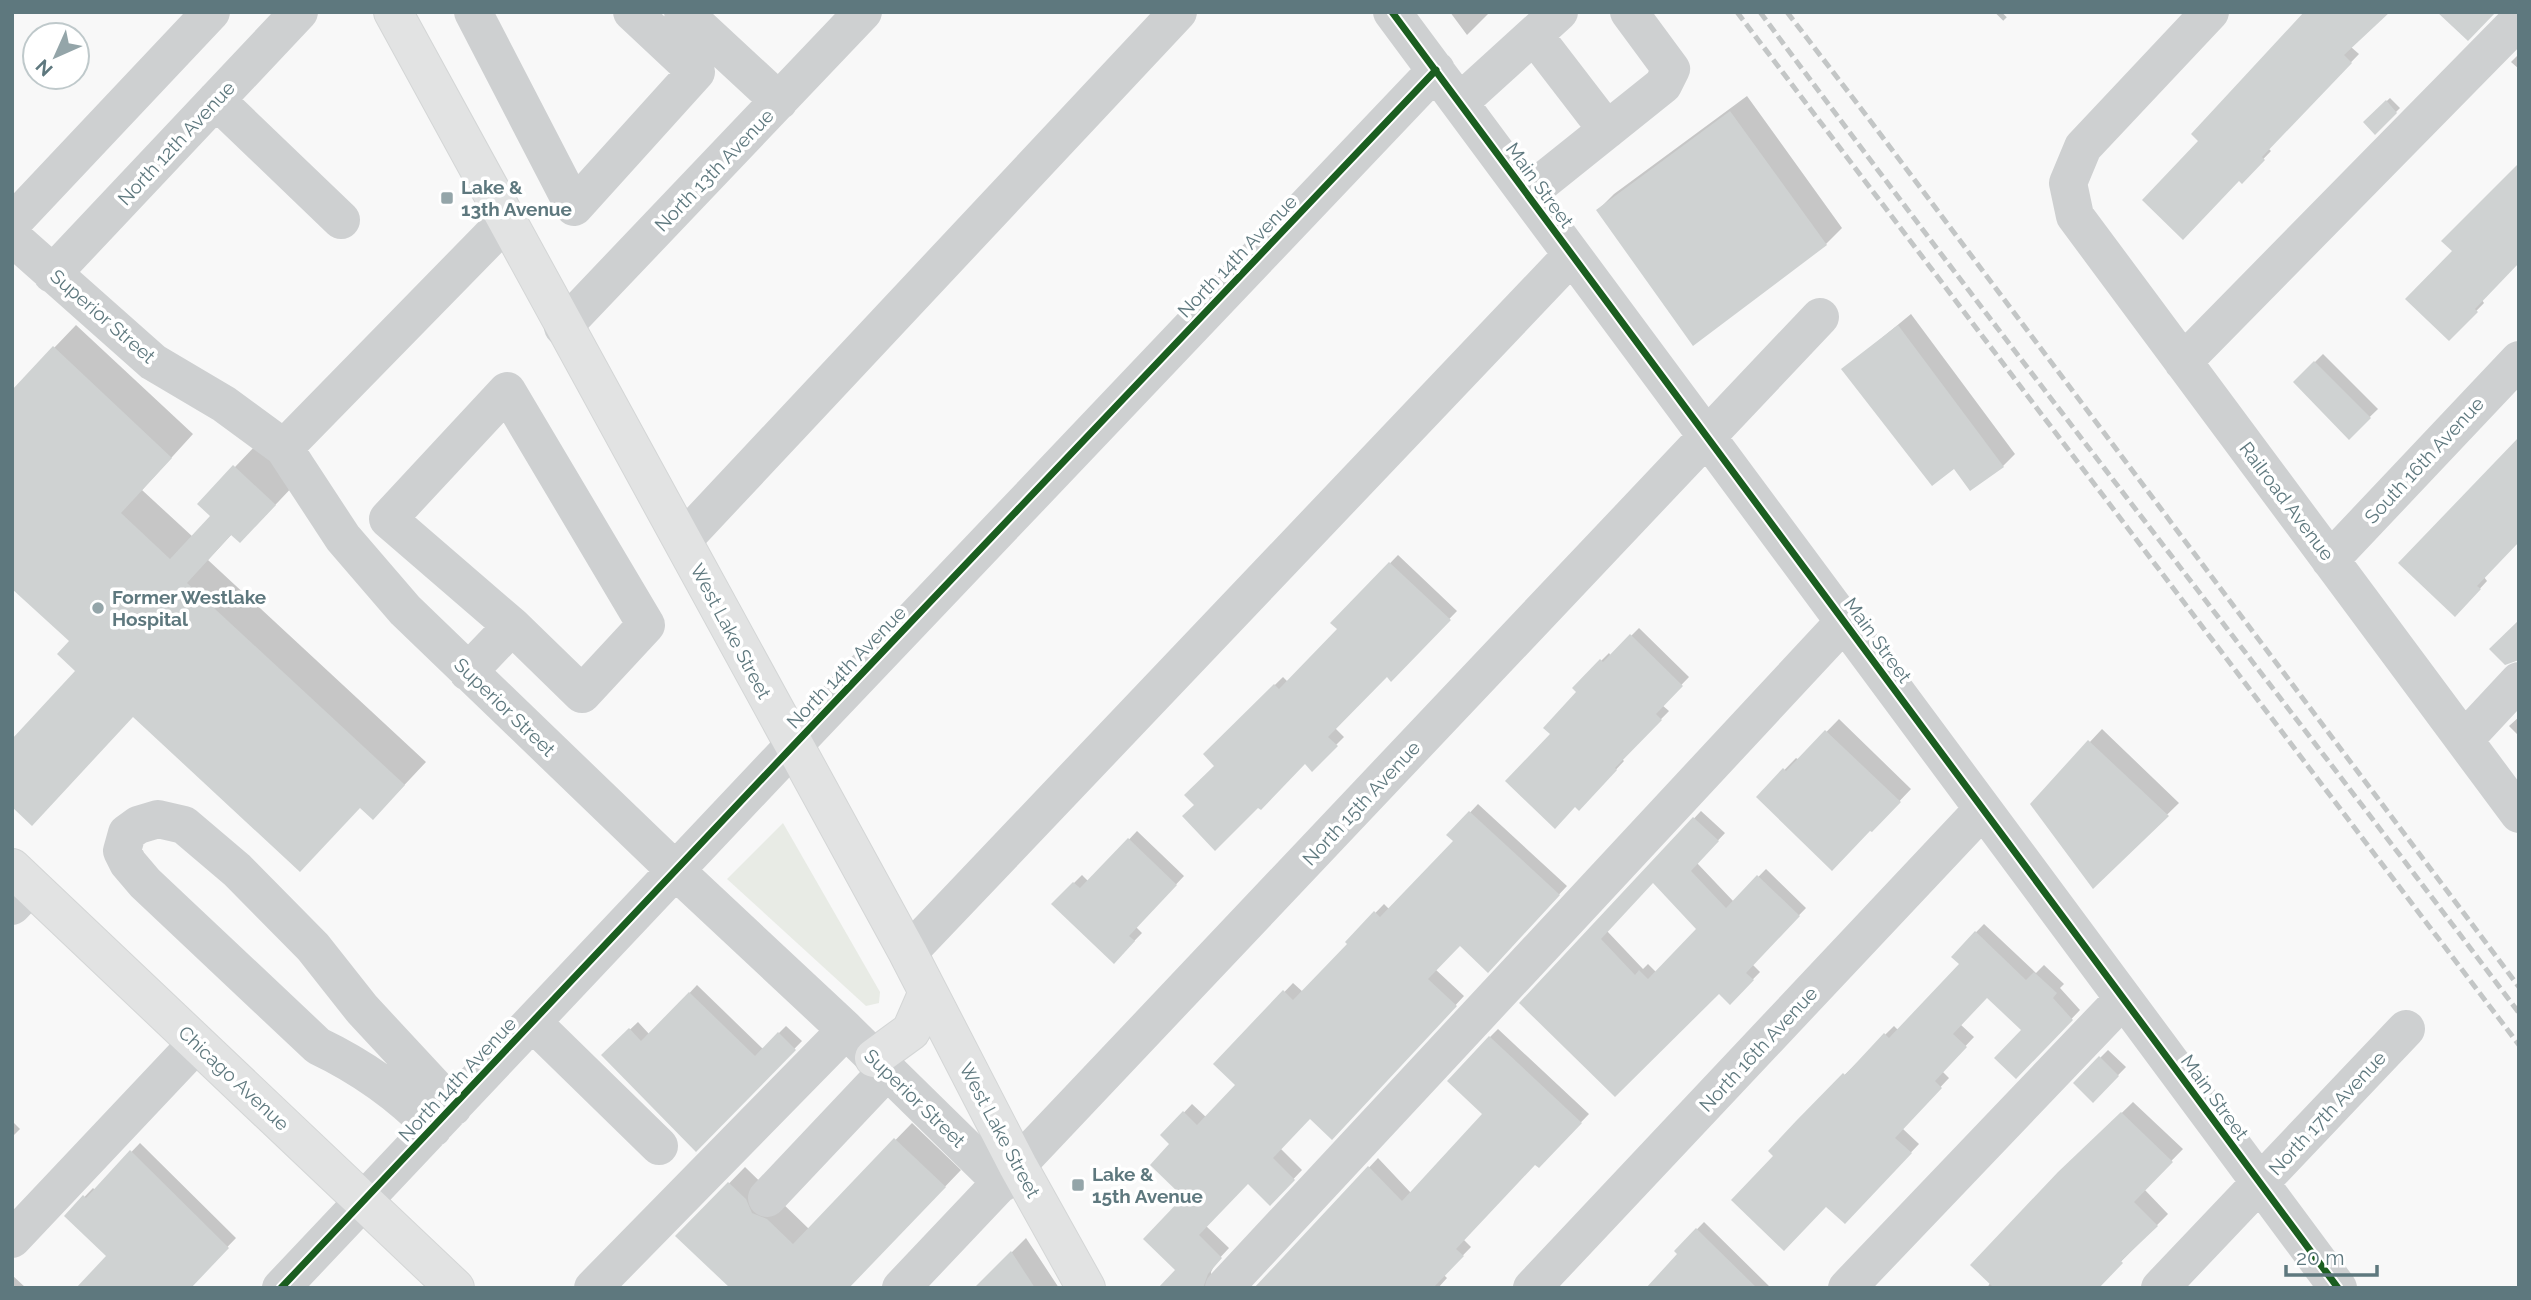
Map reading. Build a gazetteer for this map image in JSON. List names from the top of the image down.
{
  "streets": {
    "main road": ["West Lake Street", "Chicago Avenue"],
    "street": [
      "North 12th Avenue",
      "North 13th Avenue",
      "Main Street",
      "North 14th Avenue",
      "Superior Street",
      "South 16th Avenue",
      "Railroad Avenue",
      "North 15th Avenue",
      "North 16th Avenue",
      "North 17th Avenue"
    ]
  },
  "crossings": [
    ["North 12th Avenue", "Superior Street"],
    ["North 13th Avenue", "West Lake Street"],
    ["Main Street", "North 14th Avenue"],
    ["Main Street", "North 15th Avenue"],
    ["Main Street", "North 16th Avenue"],
    ["Main Street", "North 17th Avenue"],
    ["North 14th Avenue", "Superior Street"],
    ["North 14th Avenue", "West Lake Street"],
    ["North 14th Avenue", "Chicago Avenue"],
    ["Superior Street", "West Lake Street"],
    ["Superior Street", "North 15th Avenue"],
    ["South 16th Avenue", "Railroad Avenue"],
    ["West Lake Street", "North 15th Avenue"]
  ],
  "places": {
    "transit": ["Lake & 13th Avenue", "Lake & 15th Avenue"],
    "other": ["Former Westlake Hospital"]
  },
  "scale_bar": "20 m",
  "north": "bottom left"
}
